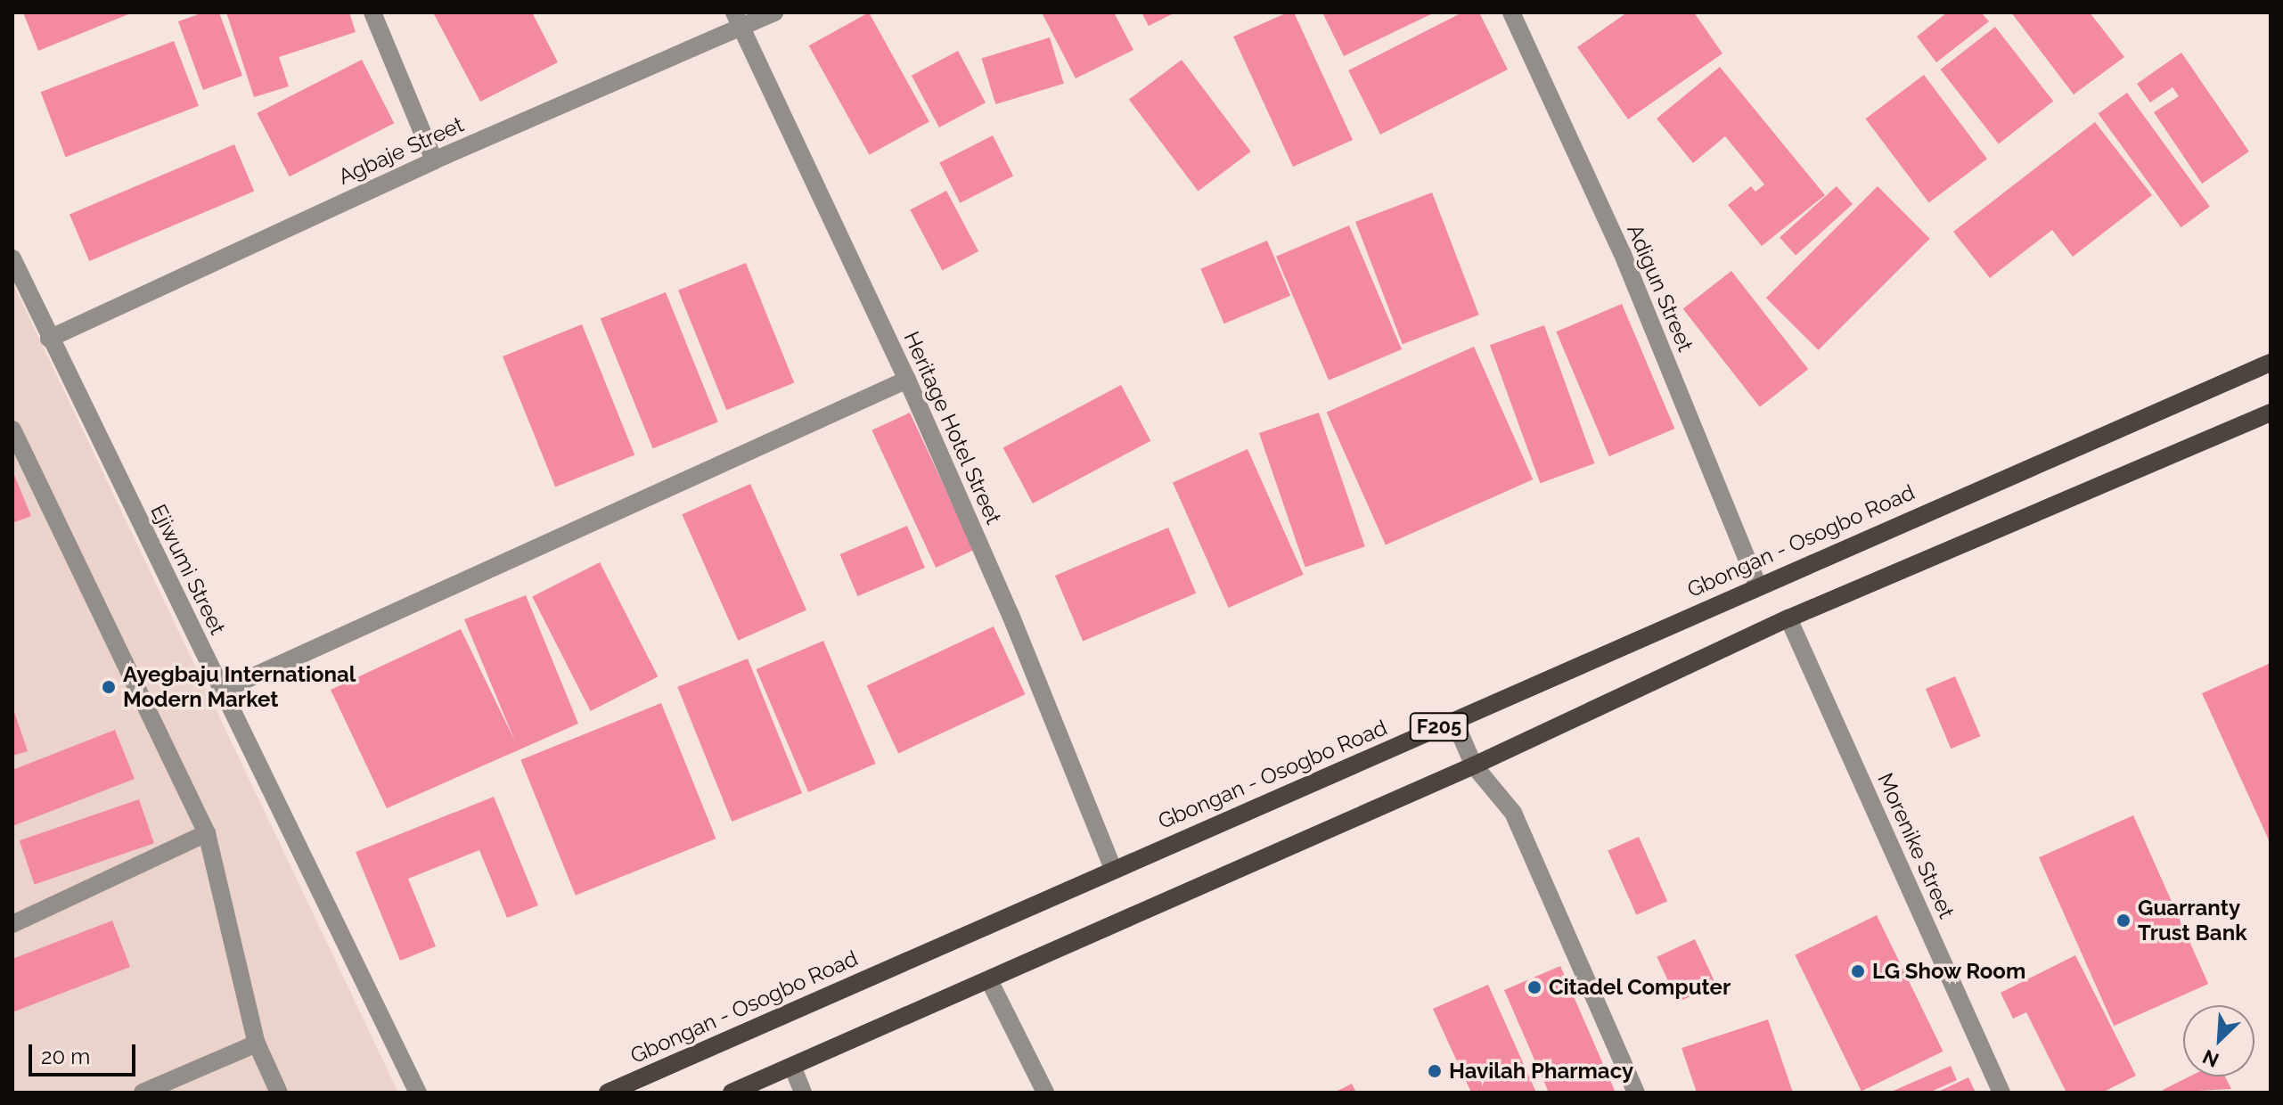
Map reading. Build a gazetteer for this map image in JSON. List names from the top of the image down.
{
  "streets": {
    "main road": ["Gbongan - Osogbo Road", "F205"],
    "street": [
      "Agbaje Street",
      "Adigun Street",
      "Heritage Hotel Street",
      "Ejiwumi Street",
      "Morenike Street"
    ]
  },
  "crossings": [
    ["Agbaje Street", "Heritage Hotel Street"],
    ["Agbaje Street", "Ejiwumi Street"],
    ["Adigun Street", "Gbongan - Osogbo Road"],
    ["Heritage Hotel Street", "Gbongan - Osogbo Road"],
    ["F205", "Morenike Street"]
  ],
  "places": [
    "Ayegbaju International Modern Market",
    "Guarranty Trust Bank",
    "LG Show Room",
    "Citadel Computer",
    "Havilah Pharmacy"
  ],
  "scale_bar": "20 m",
  "north": "bottom left"
}
